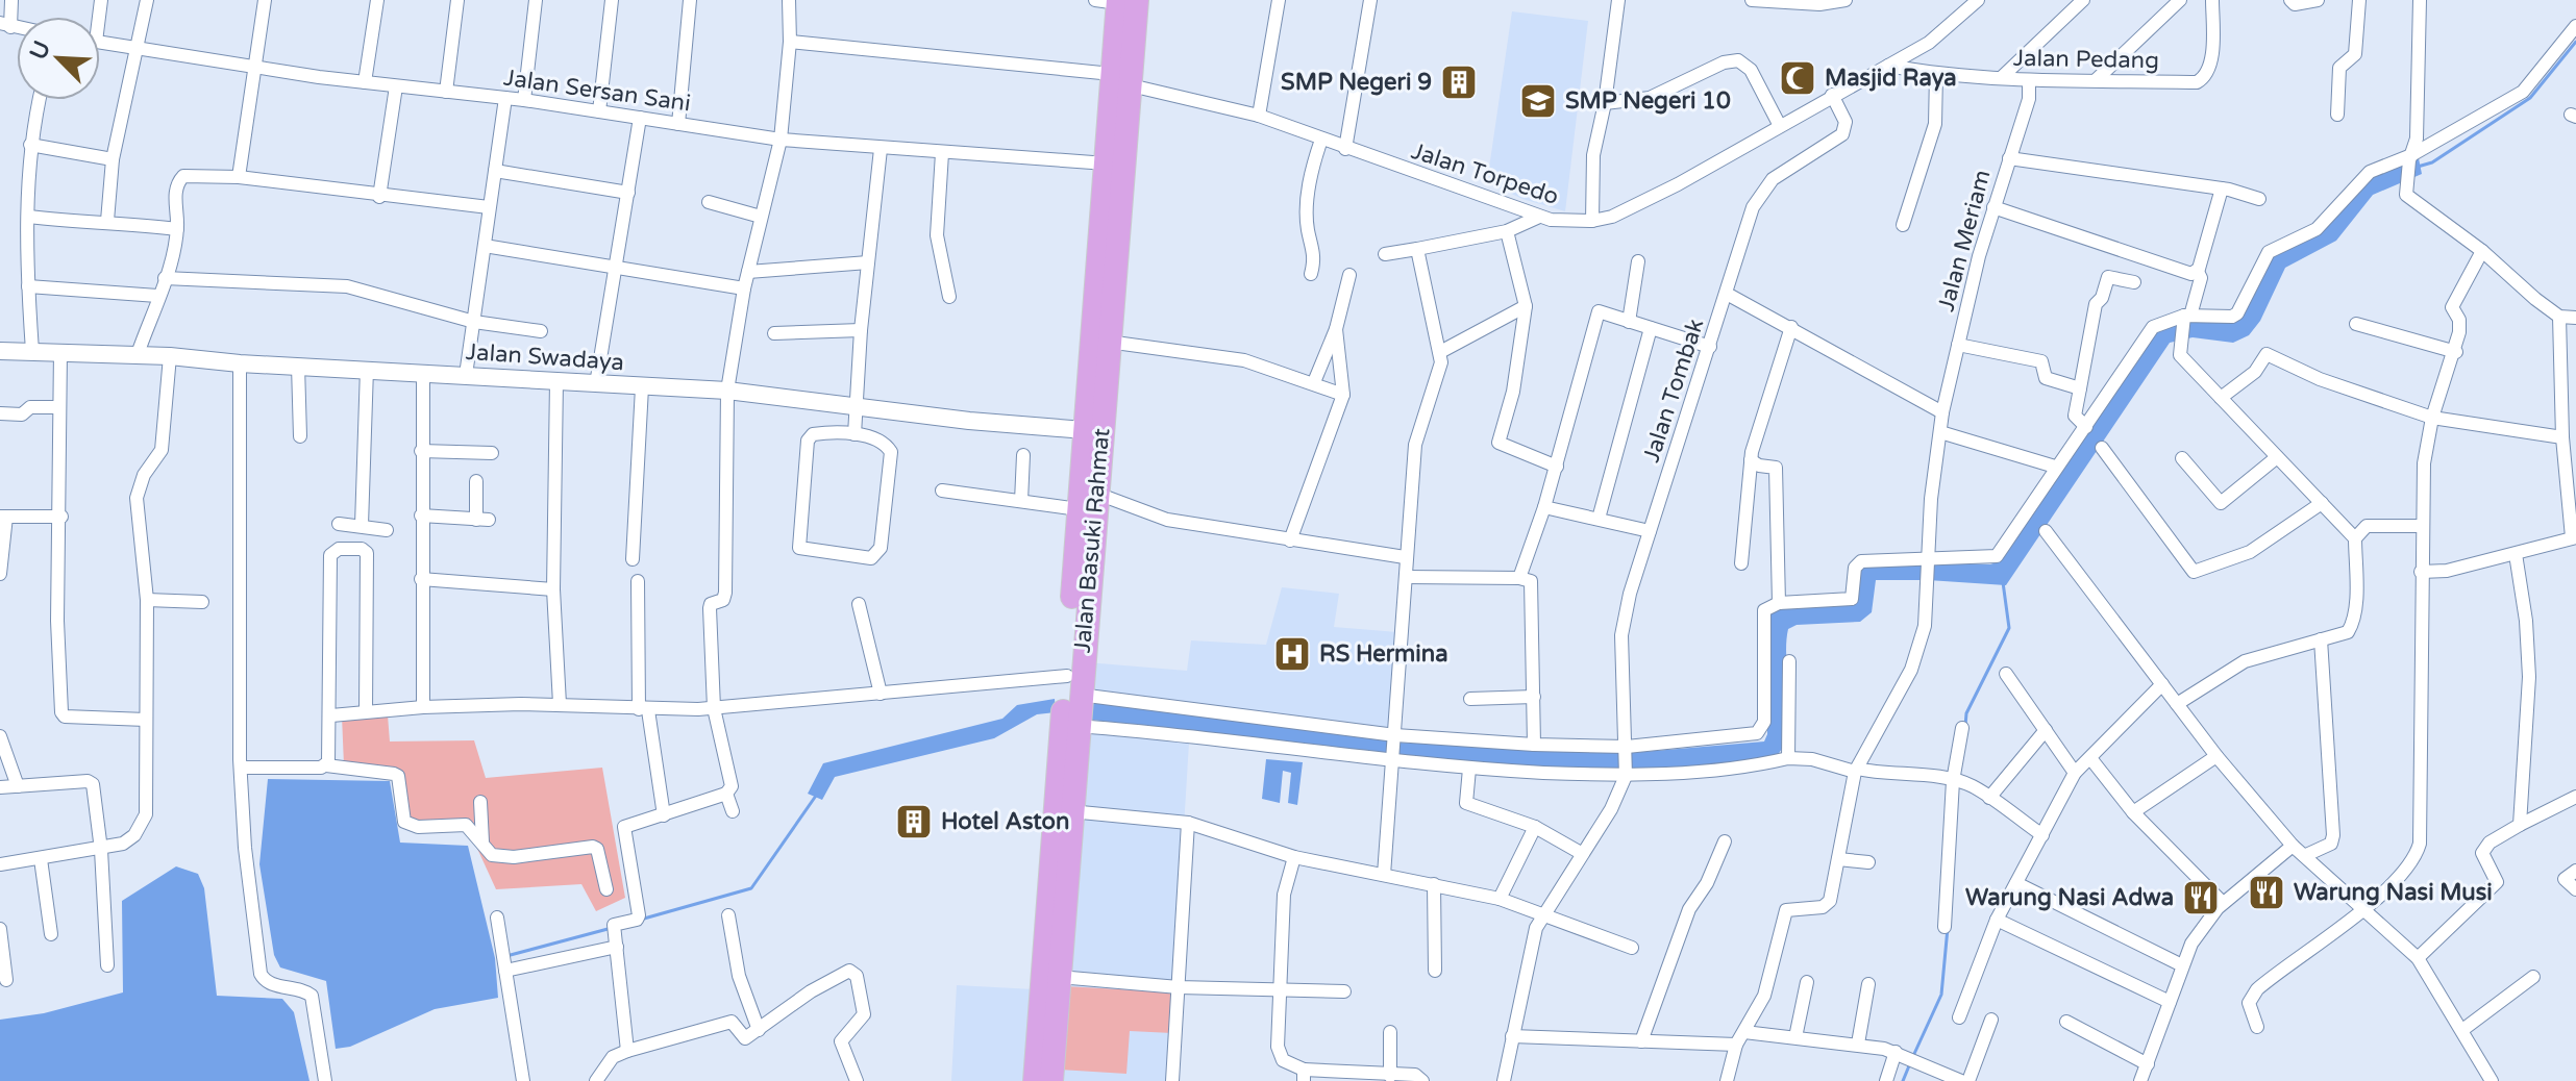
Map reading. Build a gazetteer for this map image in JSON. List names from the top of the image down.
{
  "streets": {
    "highway": ["Jalan Basuki Rahmat"],
    "street": [
      "Jalan Pedang",
      "Jalan Sersan Sani",
      "Jalan Torpedo",
      "Jalan Meriam",
      "Jalan Swadaya",
      "Jalan Tombak"
    ]
  },
  "crossings": [
    ["Jalan Pedang", "Jalan Torpedo"],
    ["Jalan Pedang", "Jalan Meriam"],
    ["Jalan Sersan Sani", "Jalan Basuki Rahmat"],
    ["Jalan Torpedo", "Jalan Tombak"],
    ["Jalan Torpedo", "Jalan Basuki Rahmat"],
    ["Jalan Swadaya", "Jalan Basuki Rahmat"]
  ],
  "places": {
    "mosque": ["Masjid Raya"],
    "building": ["SMP Negeri 9", "Hotel Aston"],
    "school or university": ["SMP Negeri 10"],
    "hospital": ["RS Hermina"],
    "restaurant": ["Warung Nasi Musi", "Warung Nasi Adwa"]
  },
  "north": "top left"
}
